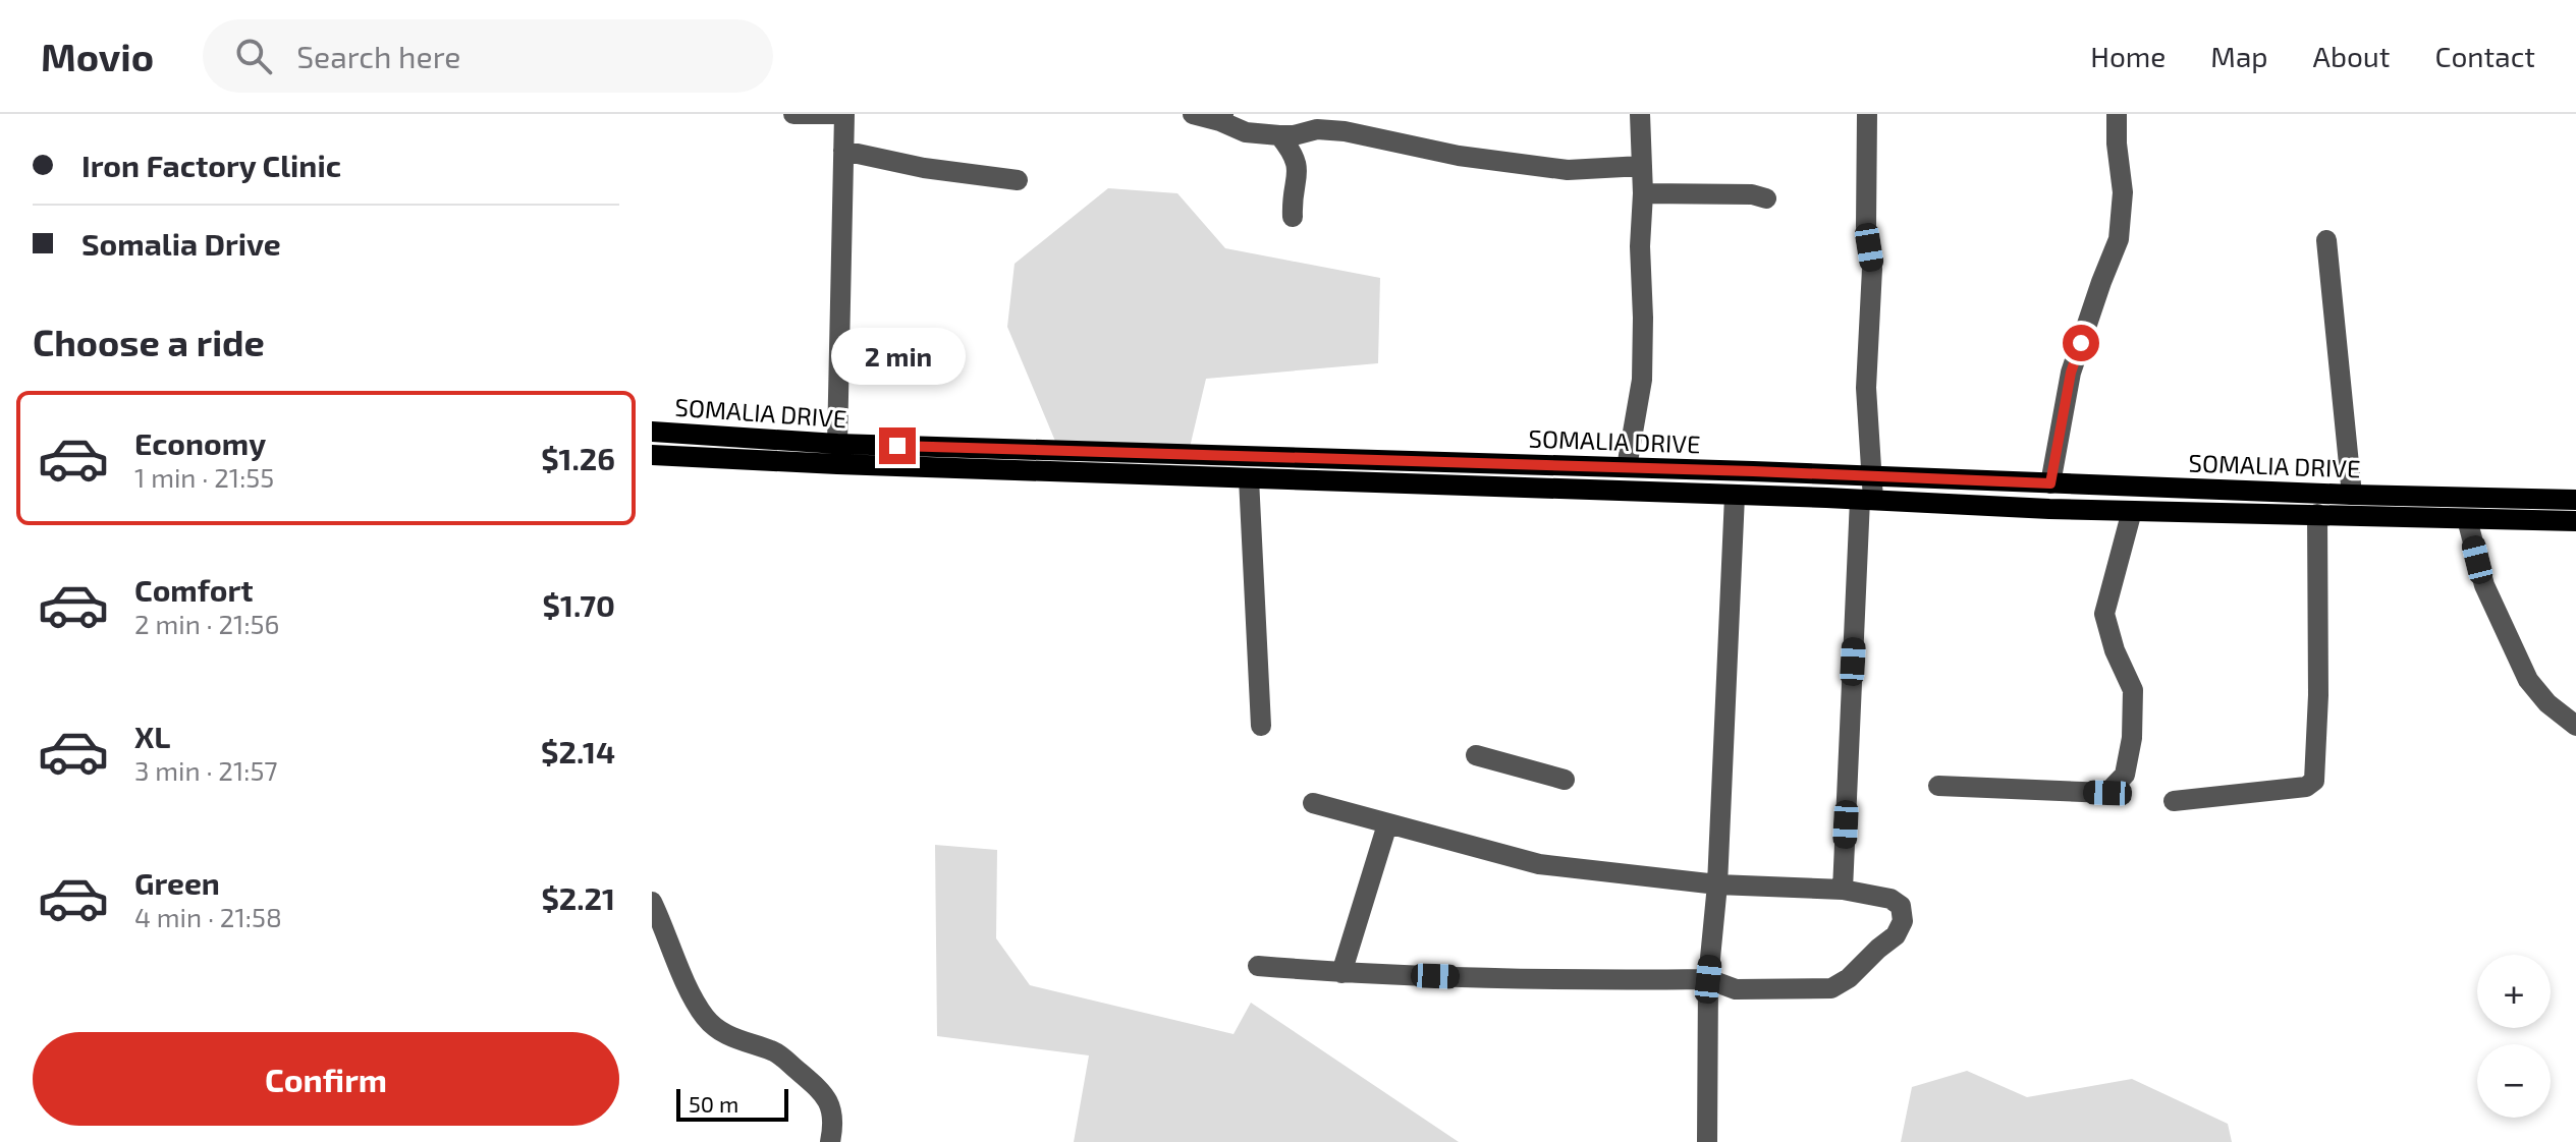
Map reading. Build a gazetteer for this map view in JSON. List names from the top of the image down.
{
  "streets": {
    "main road": ["SOMALIA DRIVE"]
  },
  "scale_bar": "50 m",
  "page": {
    "header": "Movio",
    "search": "Search here",
    "nav": [
      "Home",
      "Map",
      "About",
      "Contact"
    ],
    "banner": ["Iron Factory Clinic", "Somalia Drive"],
    "heading": "Choose a ride",
    "bubble": "2 min",
    "list": [
      {
        "name": "Economy",
        "note": "1 min · 21:55",
        "value": "$1.26"
      },
      {
        "name": "Comfort",
        "note": "2 min · 21:56",
        "value": "$1.70"
      },
      {
        "name": "XL",
        "note": "3 min · 21:57",
        "value": "$2.14"
      },
      {
        "name": "Green",
        "note": "4 min · 21:58",
        "value": "$2.21"
      }
    ],
    "map_buttons": ["+", "−"],
    "buttons": "Confirm",
    "scale": "50 m"
  }
}
